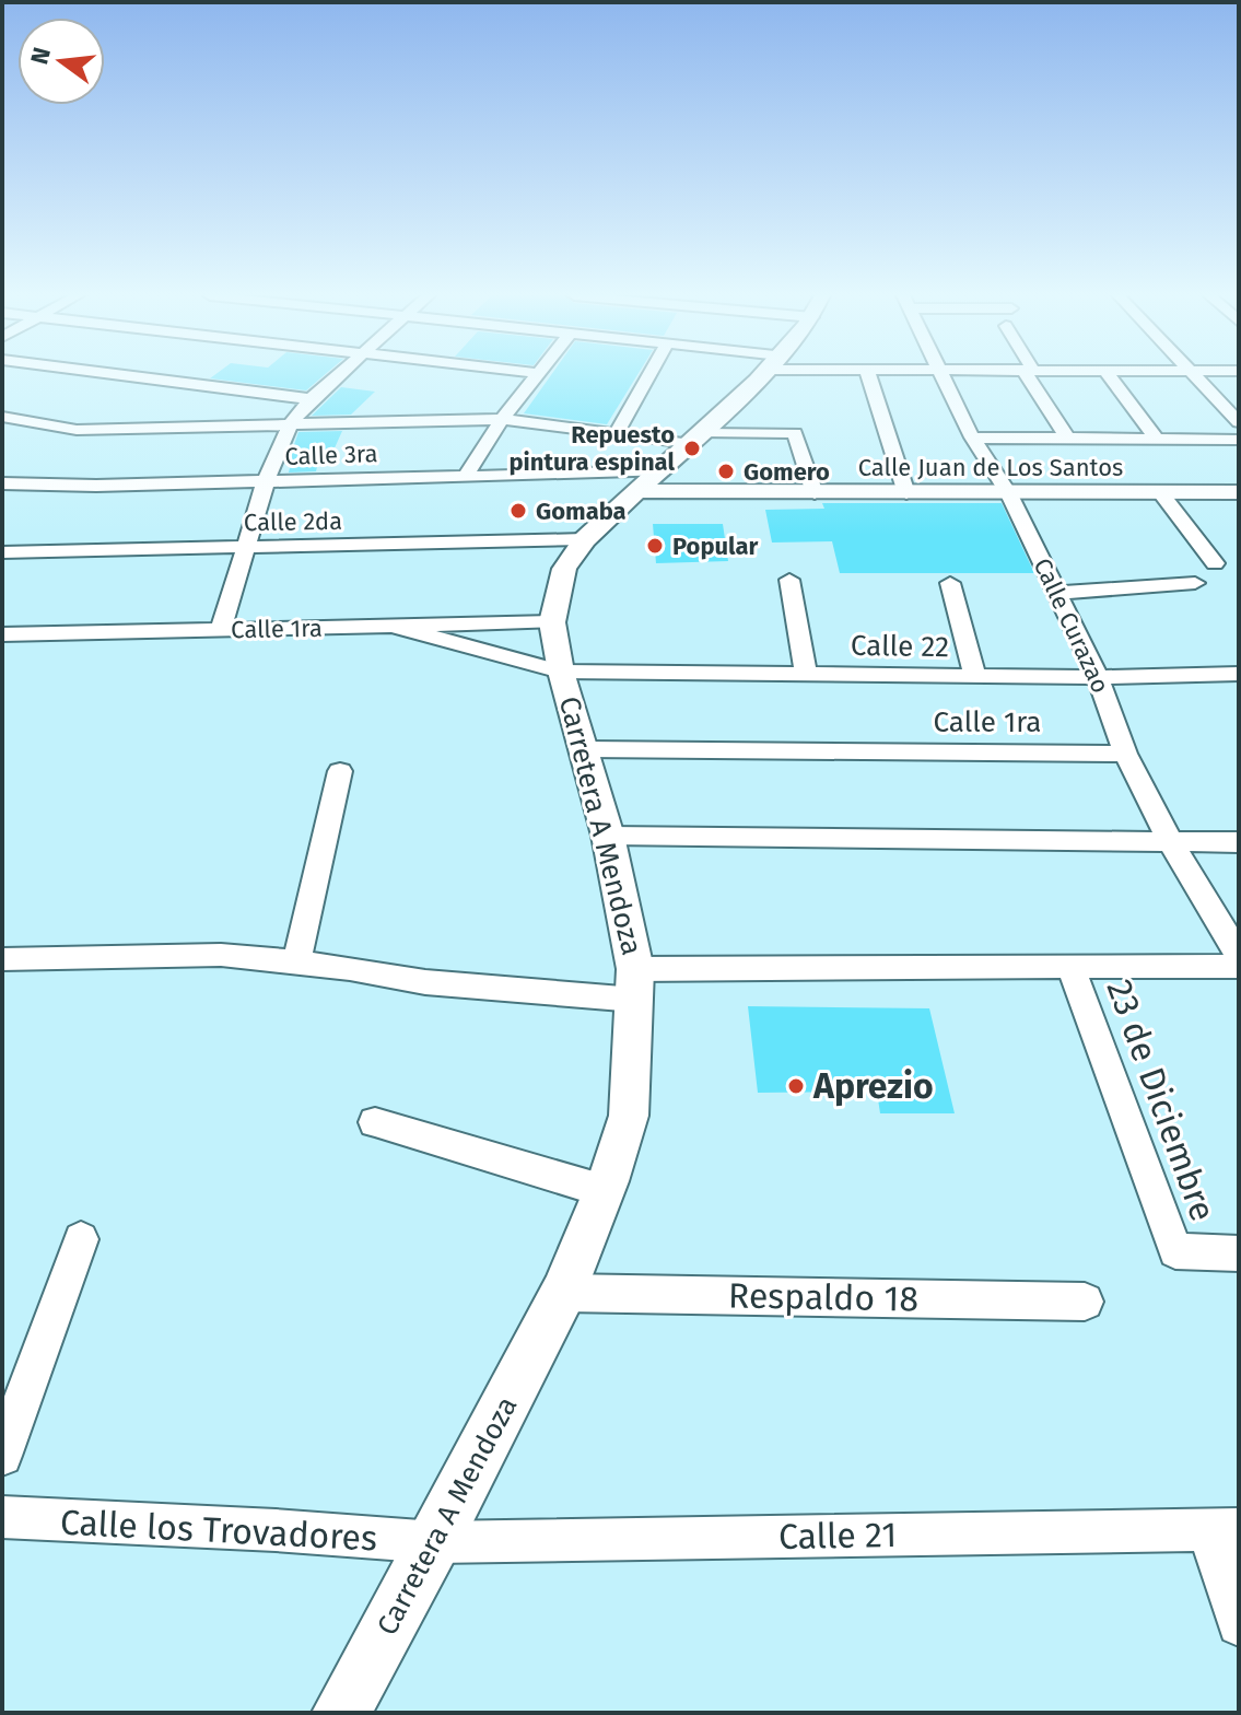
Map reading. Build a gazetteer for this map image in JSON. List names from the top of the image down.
{
  "streets": {
    "street": [
      "Calle 3ra",
      "Calle Juan de Los Santos",
      "Calle 2da",
      "Calle Curazao",
      "Calle 1ra",
      "Calle 22",
      "Carretera A Mendoza",
      "23 de Diciembre",
      "Respaldo 18",
      "Calle los Trovadores",
      "Calle 21"
    ]
  },
  "crossings": [
    ["Calle 3ra", "Calle Juan de Los Santos"],
    ["Calle 3ra", "Carretera A Mendoza"],
    ["Calle Juan de Los Santos", "Calle Curazao"],
    ["Calle Juan de Los Santos", "Carretera A Mendoza"],
    ["Calle 2da", "Carretera A Mendoza"],
    ["Calle Curazao", "Calle 1ra"],
    ["Calle Curazao", "Calle 22"],
    ["Calle 1ra", "Calle 22"],
    ["Calle 1ra", "Carretera A Mendoza"],
    ["Calle 22", "Carretera A Mendoza"],
    ["Carretera A Mendoza", "Respaldo 18"],
    ["Carretera A Mendoza", "Calle los Trovadores"],
    ["Carretera A Mendoza", "Calle 21"],
    ["Calle los Trovadores", "Calle 21"]
  ],
  "places": [
    "Repuesto pintura espinal",
    "Gomero",
    "Gomaba",
    "Popular",
    "Aprezio"
  ],
  "north": "left"
}
